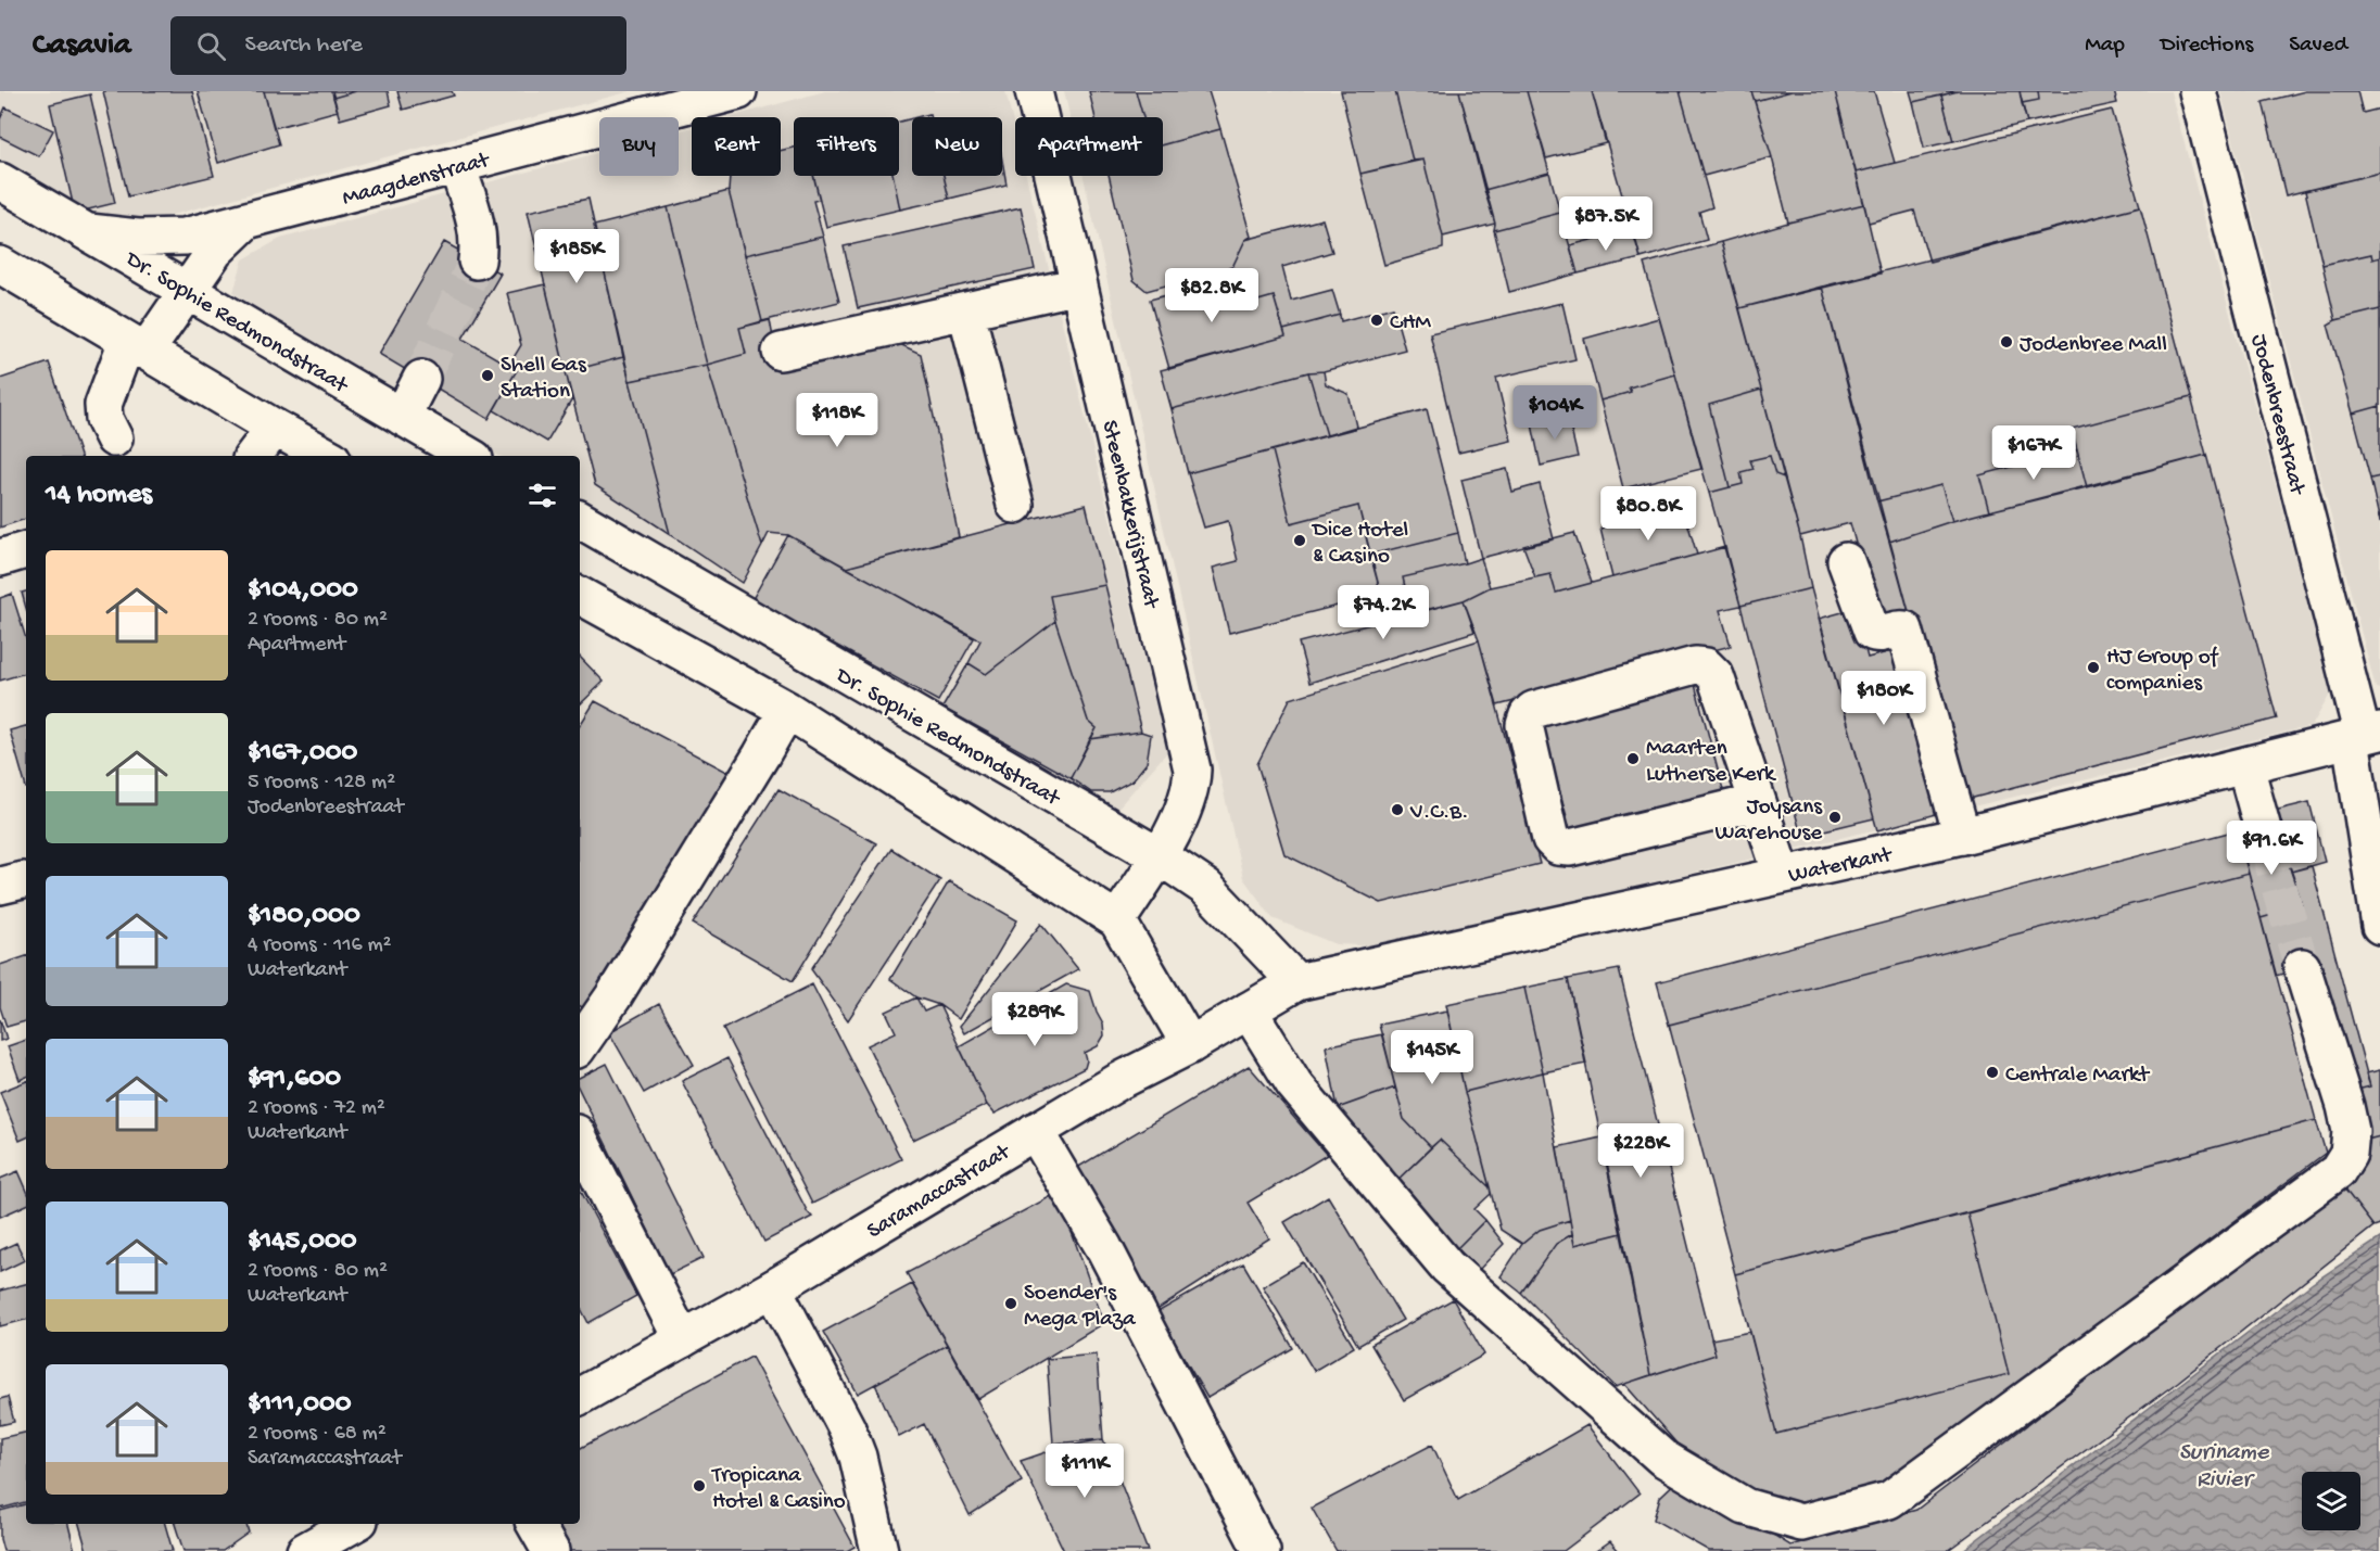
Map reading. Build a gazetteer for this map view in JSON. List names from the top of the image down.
{
  "streets": {
    "street": [
      "Maagdenstraat",
      "Dr. Sophie Redmondstraat",
      "Jodenbreestraat",
      "Steenbakkerijstraat",
      "Waterkant",
      "Saramaccastraat"
    ]
  },
  "crossings": [
    ["Maagdenstraat", "Dr. Sophie Redmondstraat"],
    ["Dr. Sophie Redmondstraat", "Steenbakkerijstraat"],
    ["Dr. Sophie Redmondstraat", "Waterkant"],
    ["Dr. Sophie Redmondstraat", "Saramaccastraat"],
    ["Jodenbreestraat", "Waterkant"],
    ["Waterkant", "Saramaccastraat"]
  ],
  "water": ["Suriname Rivier"],
  "places": [
    "CHM",
    "Jodenbree Mall",
    "Shell Gas Station",
    "Dice Hotel & Casino",
    "HJ Group of companies",
    "Maarten Lutherse Kerk",
    "V.C.B.",
    "Joysans Warehouse",
    "Centrale Markt",
    "Soender's Mega Plaza",
    "Tropicana Hotel & Casino"
  ],
  "page": {
    "header": "Casavia",
    "search": "Search here",
    "nav": ["Map", "Directions", "Saved"],
    "chip": [
      "Buy",
      "Rent",
      "Filters",
      "New",
      "Apartment"
    ],
    "price": [
      "$87.5K",
      "$185K",
      "$82.8K",
      "$104K",
      "$118K",
      "$167K",
      "$80.8K",
      "$74.2K",
      "$180K",
      "$91.6K",
      "$289K",
      "$145K",
      "$228K",
      "$111K"
    ],
    "heading": "14 homes",
    "list": [
      {
        "name": "$104,000",
        "note": "2 rooms · 80 m² · Apartment"
      },
      {
        "name": "$167,000",
        "note": "5 rooms · 128 m² · Jodenbreestraat"
      },
      {
        "name": "$180,000",
        "note": "4 rooms · 116 m² · Waterkant"
      },
      {
        "name": "$91,600",
        "note": "2 rooms · 72 m² · Waterkant"
      },
      {
        "name": "$145,000",
        "note": "2 rooms · 80 m² · Waterkant"
      },
      {
        "name": "$111,000",
        "note": "2 rooms · 68 m² · Saramaccastraat"
      }
    ]
  }
}
